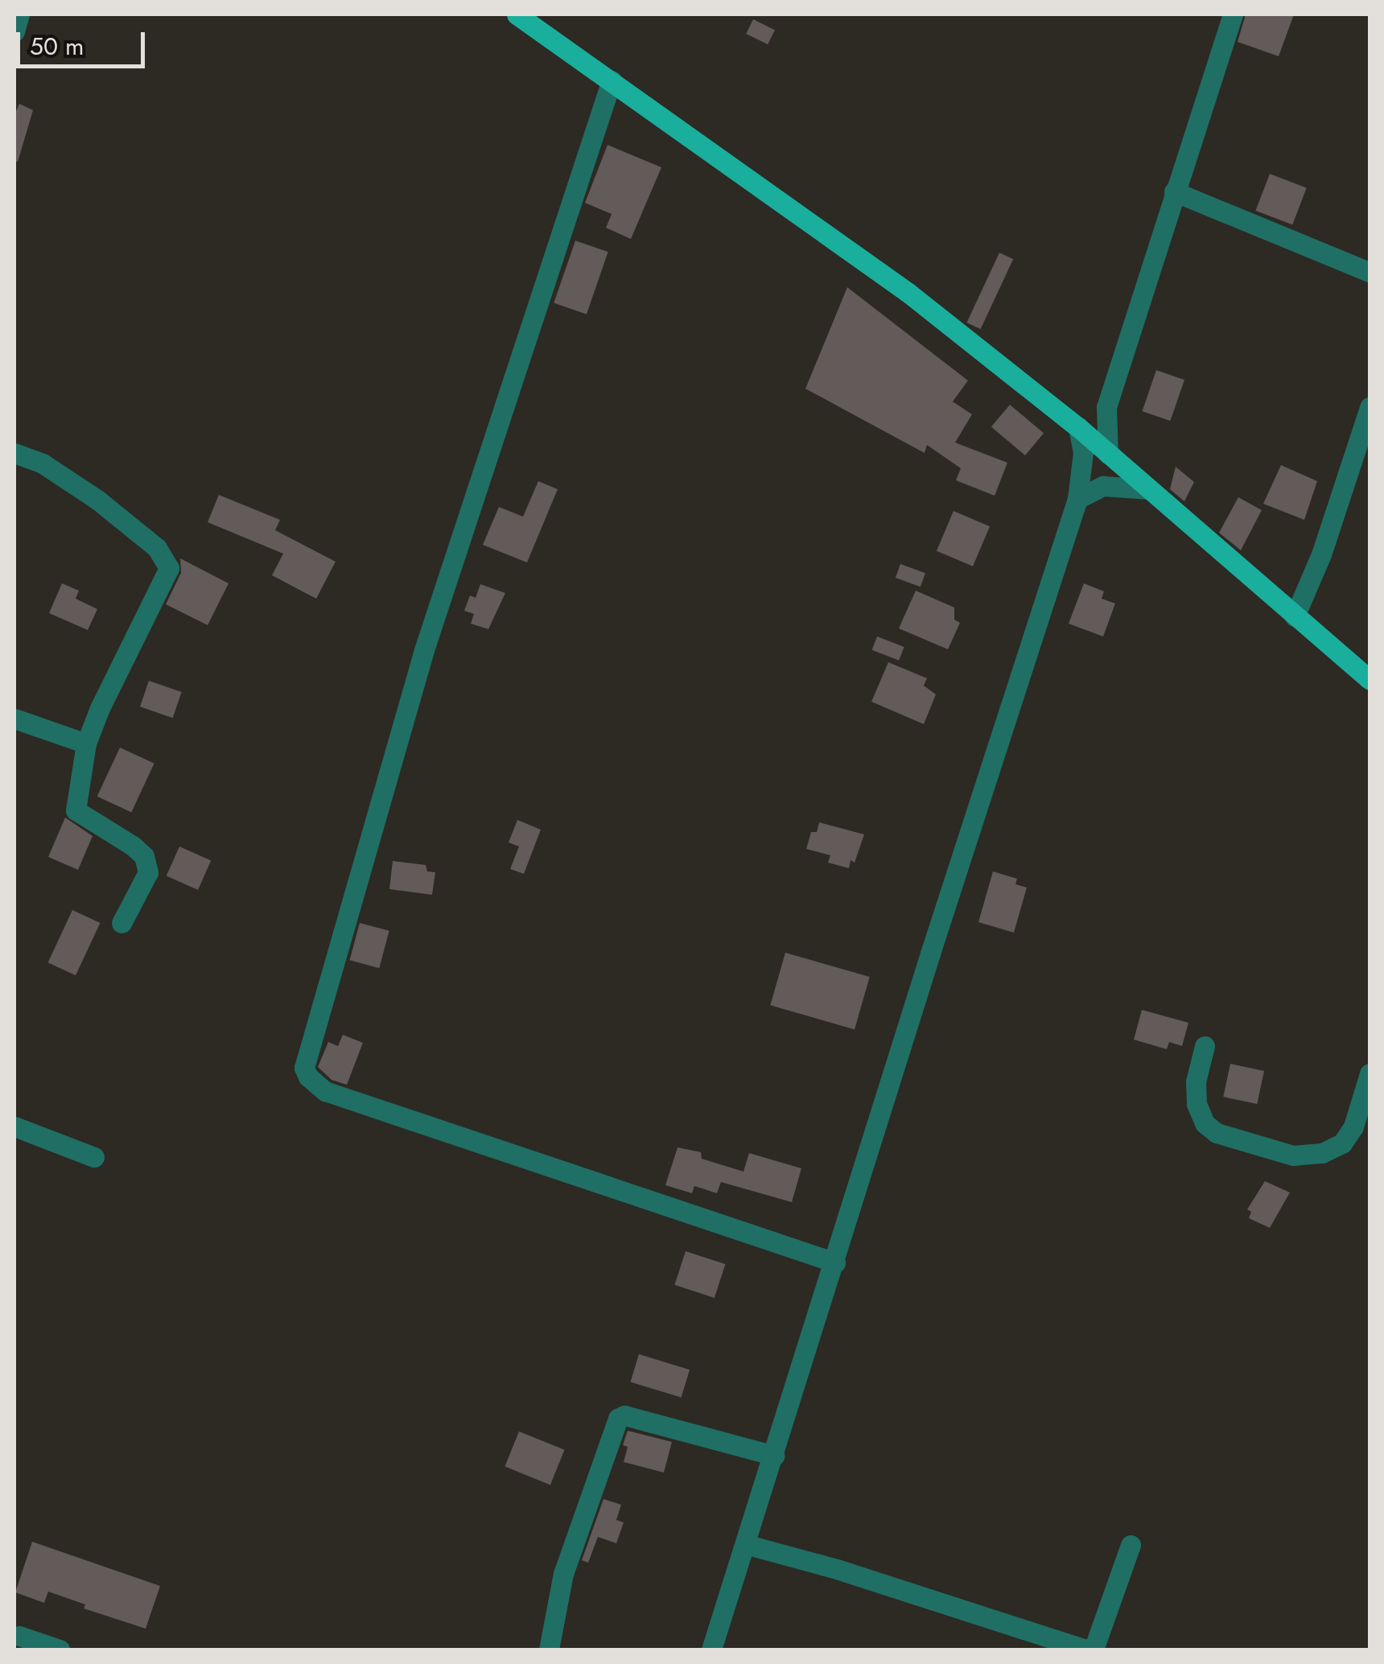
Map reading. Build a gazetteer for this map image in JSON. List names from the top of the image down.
{
  "scale_bar": "50 m"
}
